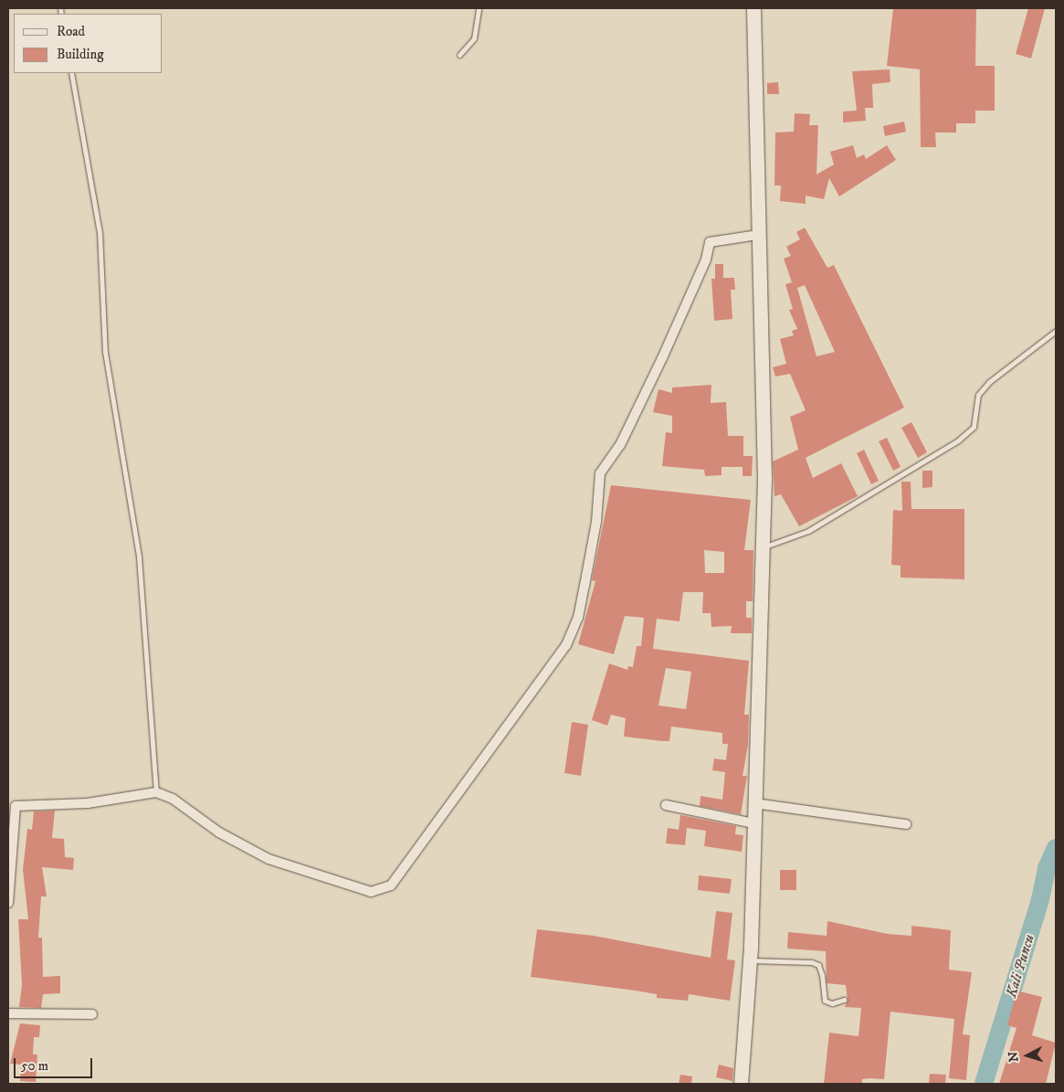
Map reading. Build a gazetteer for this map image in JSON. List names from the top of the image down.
{
  "water": ["Kali Puncu"],
  "legend": ["Road", "Building"],
  "scale_bar": "50 m",
  "north": "left"
}
